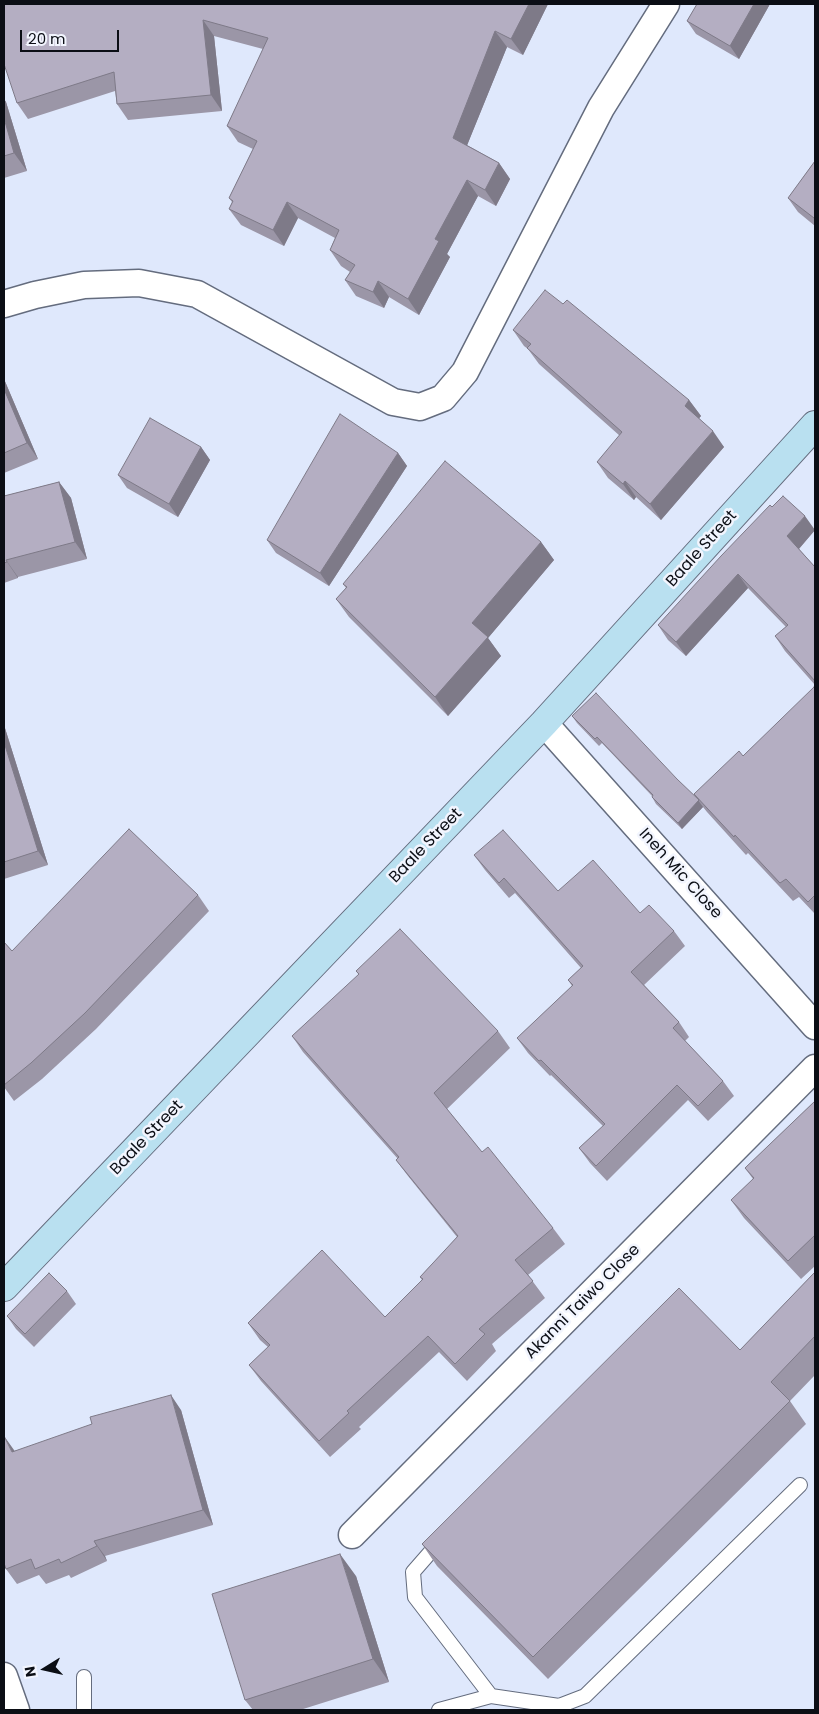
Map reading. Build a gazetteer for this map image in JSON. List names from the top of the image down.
{
  "streets": {
    "street": ["Baale Street", "Ineh Mic Close", "Akanni Taiwo Close"]
  },
  "crossings": [
    ["Baale Street", "Ineh Mic Close"]
  ],
  "scale_bar": "20 m",
  "north": "left"
}
